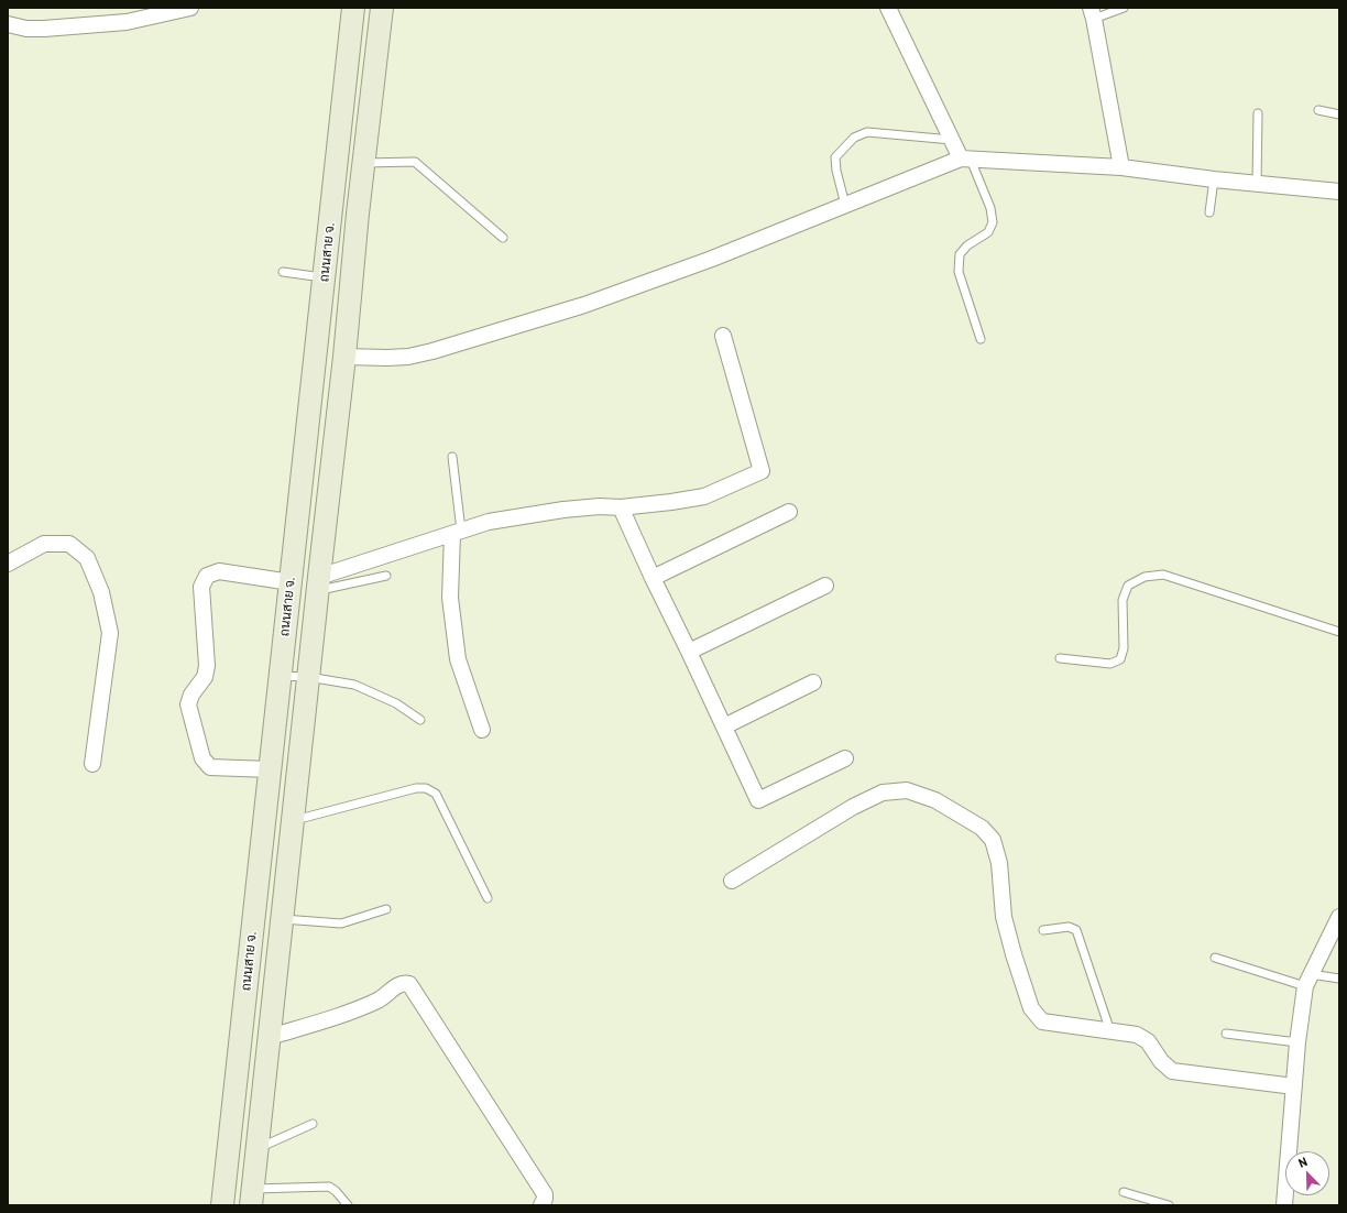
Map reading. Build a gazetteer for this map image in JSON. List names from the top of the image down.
{
  "streets": {
    "main road": ["ถนนสาย จ."]
  },
  "north": "top left"
}
